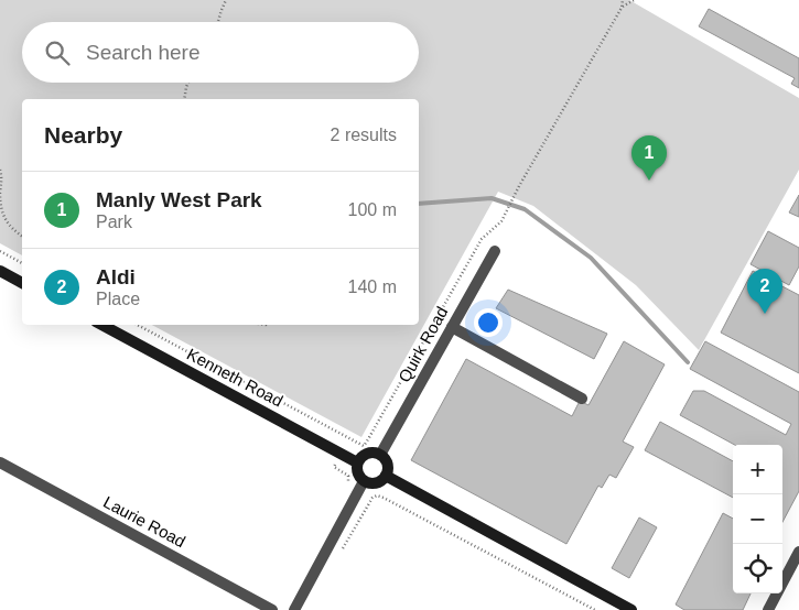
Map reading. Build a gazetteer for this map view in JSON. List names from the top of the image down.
{
  "streets": {
    "main road": ["Kenneth Road"],
    "street": ["Quirk Road", "Laurie Road"]
  },
  "crossings": [
    ["Quirk Road", "Kenneth Road"]
  ],
  "page": {
    "search": "Search here",
    "heading": ["Nearby", "2 results"],
    "pins": ["1", "2"],
    "list": [
      {
        "mark": "1",
        "name": "Manly West Park",
        "note": "Park",
        "value": "100 m"
      },
      {
        "mark": "2",
        "name": "Aldi",
        "note": "Place",
        "value": "140 m"
      }
    ],
    "map_buttons": ["+", "−"]
  }
}
